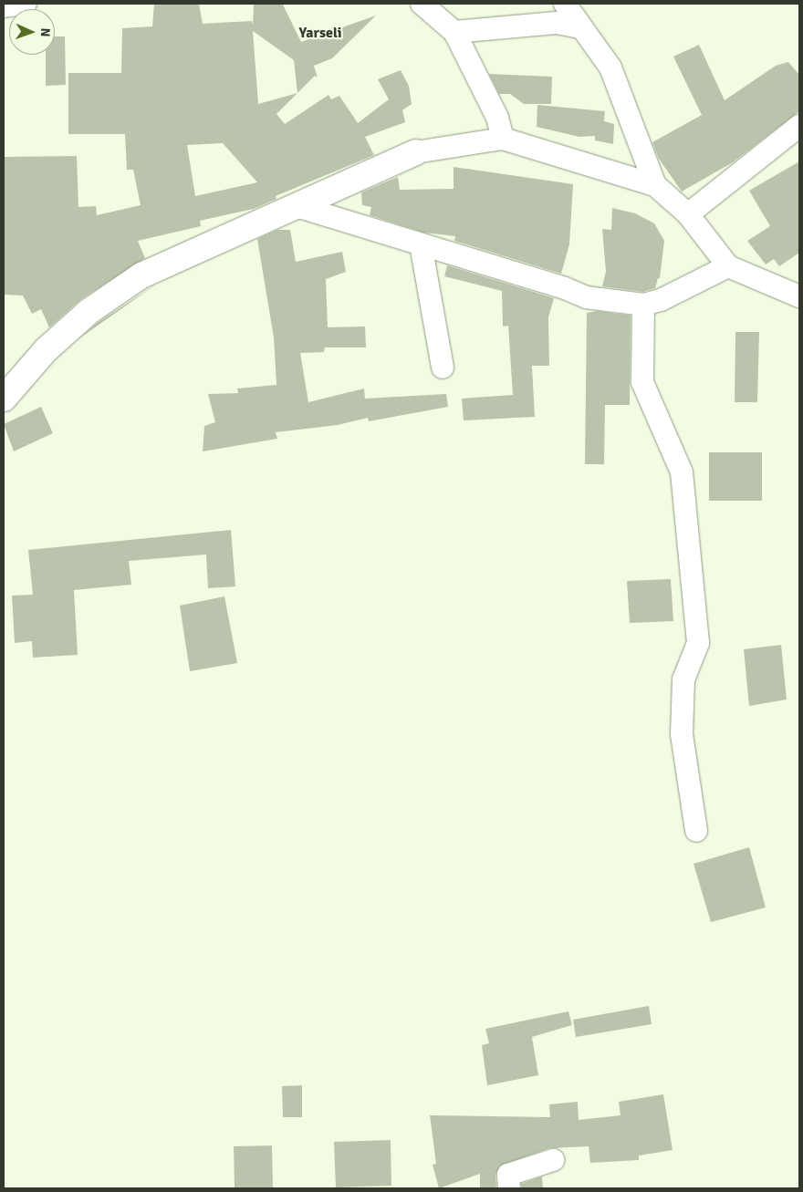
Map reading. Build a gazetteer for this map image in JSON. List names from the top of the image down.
{
  "districts": ["Yarseli"],
  "north": "right"
}
